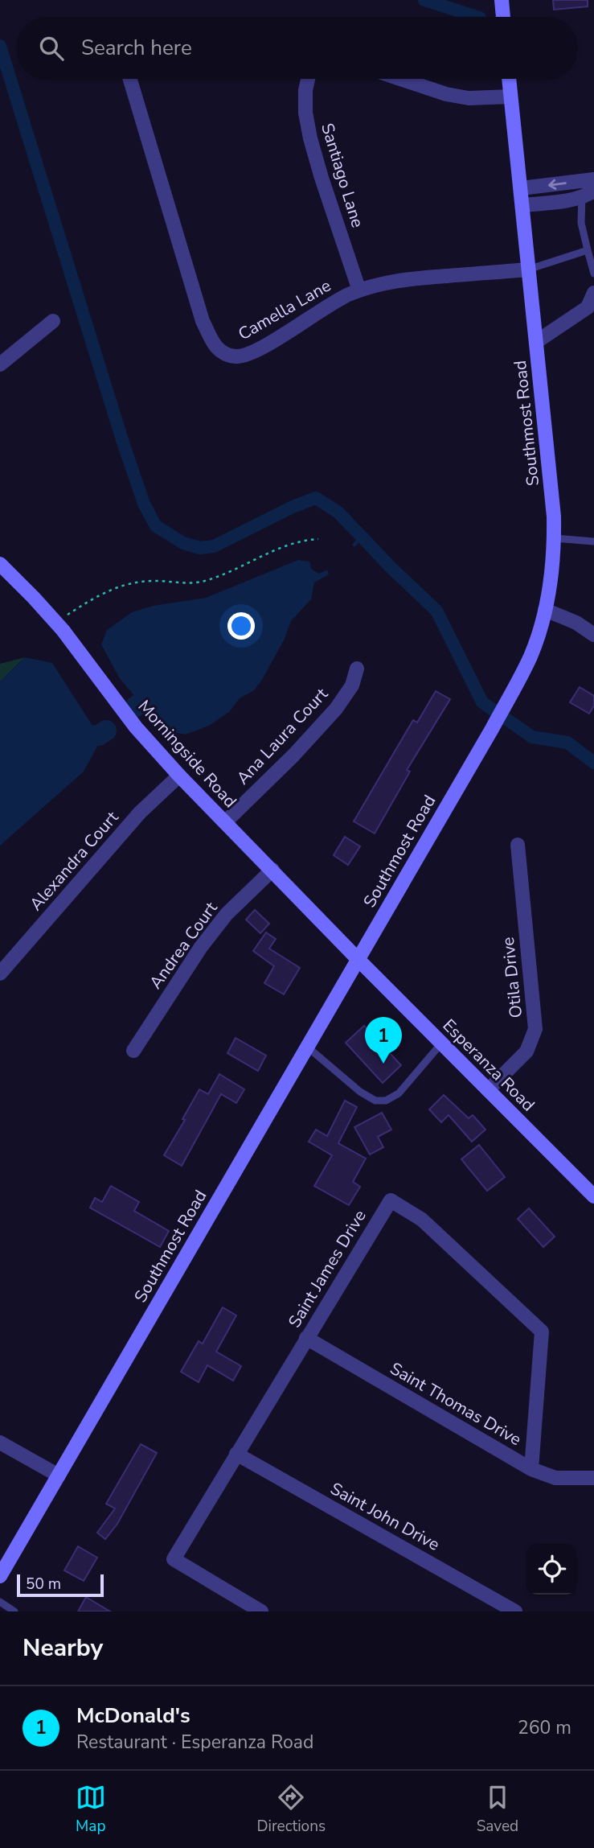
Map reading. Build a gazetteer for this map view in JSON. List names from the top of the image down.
{
  "streets": {
    "main road": ["Southmost Road", "Morningside Road", "Esperanza Road"],
    "street": [
      "Santiago Lane",
      "Camella Lane",
      "Ana Laura Court",
      "Alexandra Court",
      "Andrea Court",
      "Otila Drive",
      "Saint James Drive",
      "Saint Thomas Drive",
      "Saint John Drive"
    ]
  },
  "crossings": [
    ["Santiago Lane", "Camella Lane"],
    ["Camella Lane", "Southmost Road"],
    ["Southmost Road", "Morningside Road"],
    ["Southmost Road", "Esperanza Road"],
    ["Ana Laura Court", "Morningside Road"],
    ["Morningside Road", "Alexandra Court"],
    ["Morningside Road", "Andrea Court"],
    ["Morningside Road", "Esperanza Road"],
    ["Otila Drive", "Esperanza Road"],
    ["Saint James Drive", "Saint Thomas Drive"],
    ["Saint James Drive", "Saint John Drive"]
  ],
  "scale_bar": "50 m",
  "page": {
    "search": "Search here",
    "pins": "1",
    "scale": "50 m",
    "heading": "Nearby",
    "list": [
      {
        "mark": "1",
        "name": "McDonald's",
        "note": "Restaurant · Esperanza Road",
        "value": "260 m"
      }
    ],
    "nav": ["Map", "Directions", "Saved"]
  }
}
